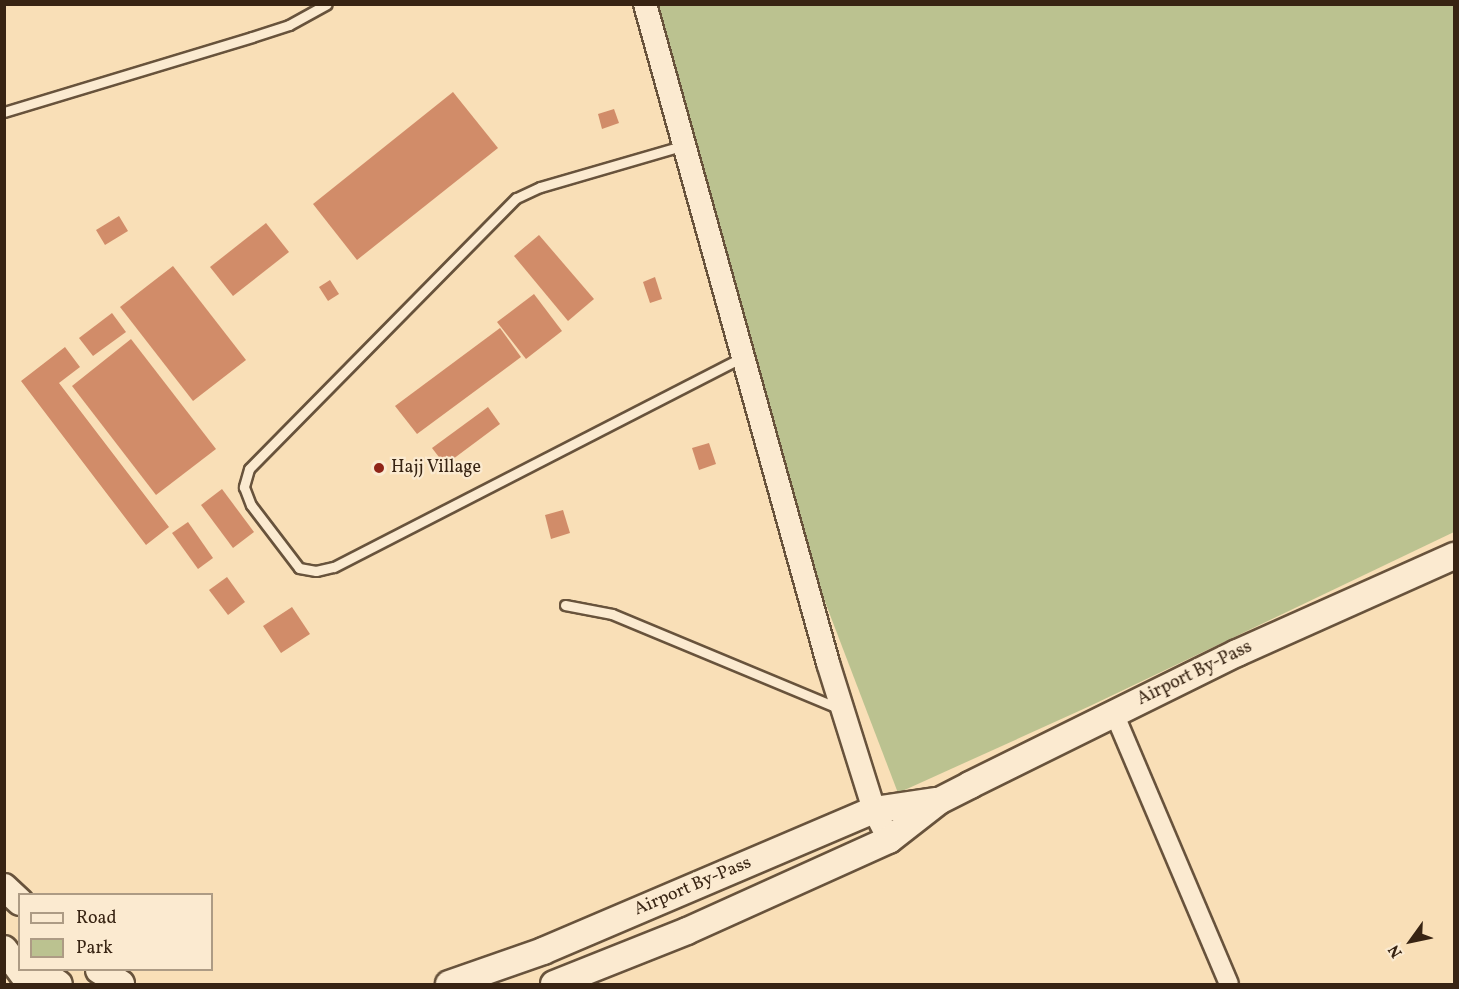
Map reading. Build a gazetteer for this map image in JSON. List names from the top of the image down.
{
  "streets": {
    "main road": ["Airport By-Pass"]
  },
  "places": ["Hajj Village"],
  "legend": ["Road", "Park"],
  "north": "bottom left"
}
